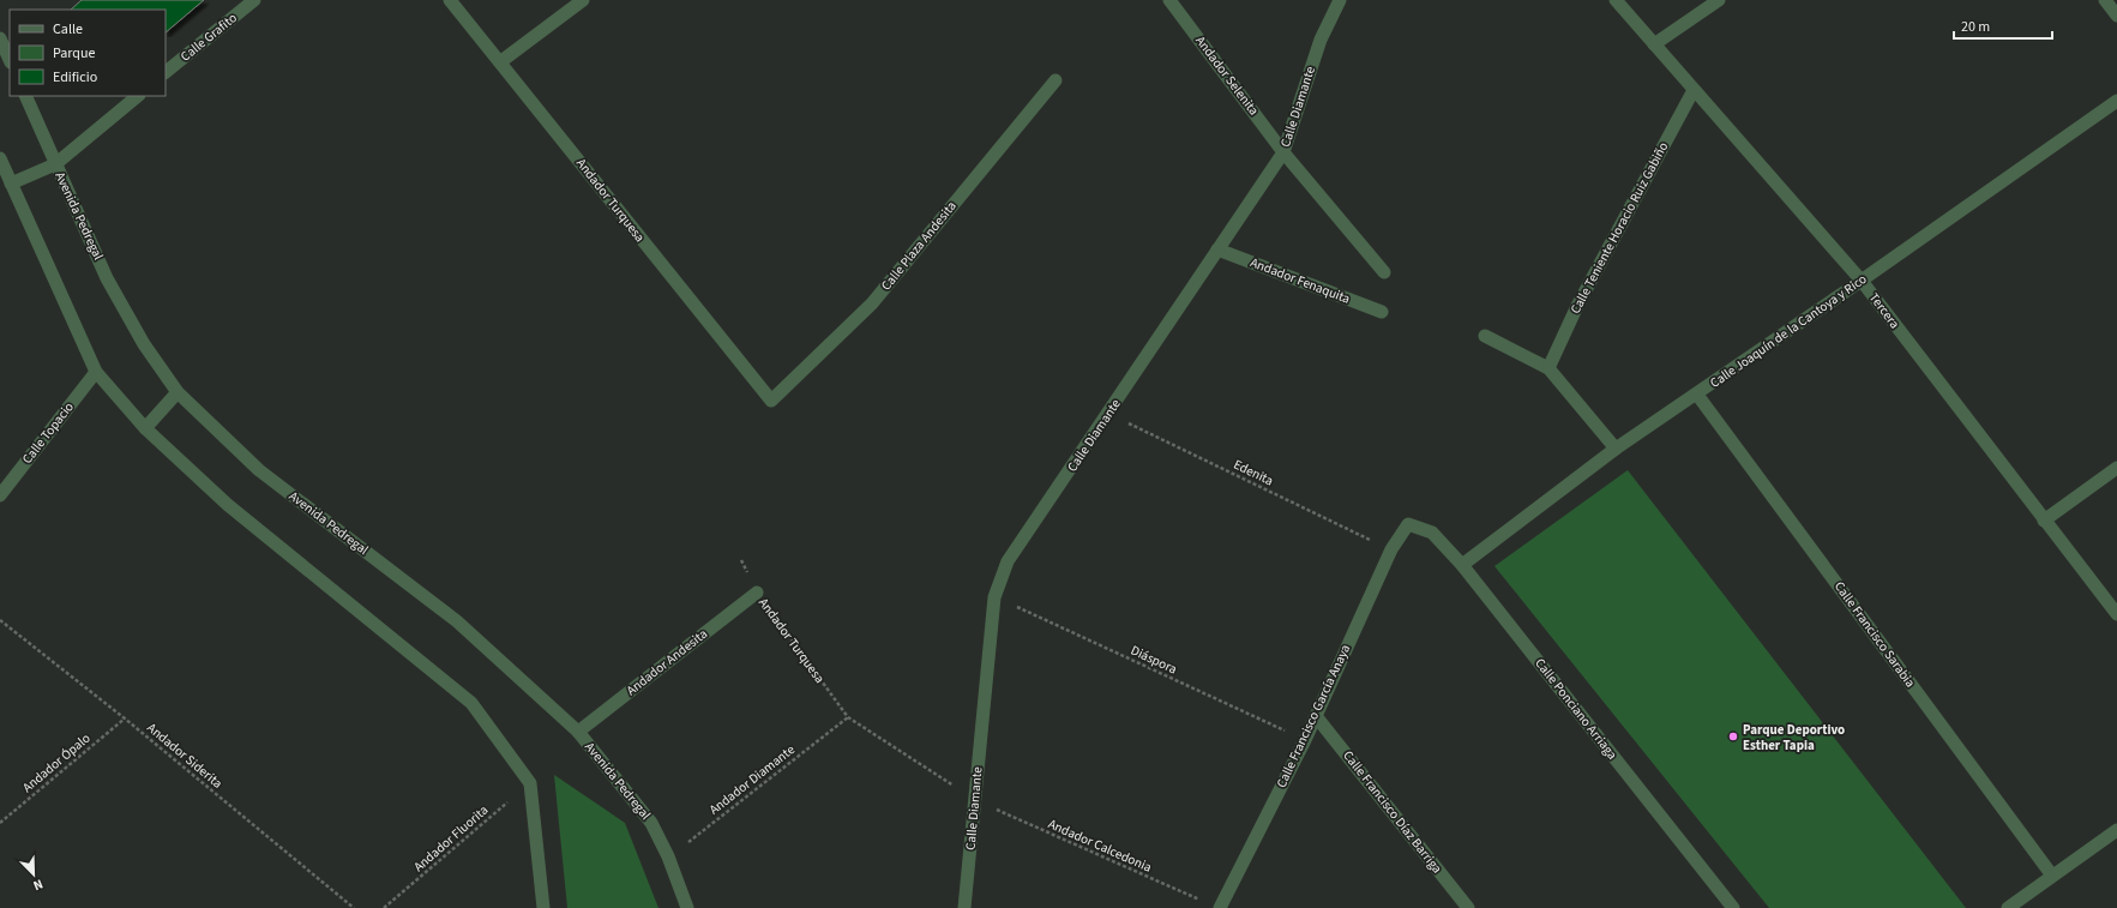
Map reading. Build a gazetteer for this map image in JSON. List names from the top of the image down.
{
  "streets": {
    "street": [
      "Calle Grafito",
      "Andador Selenita",
      "Calle Diamante",
      "Andador Turquesa",
      "Avenida Pedregal",
      "Calle Teniente Horacio Ruiz Gabiño",
      "Calle Plaza Andesita",
      "Andador Fenaquita",
      "Tercera",
      "Calle Joaquín de la Cantoya y Rico",
      "Calle Topacio",
      "Calle Francisco Sarabia",
      "Andador Andesita",
      "Calle Ponciano Arriaga",
      "Calle Francisco García Anaya",
      "Calle Francisco Díaz Barriga"
    ],
    "path": [
      "Edenita",
      "Diáspora",
      "Andador Siderita",
      "Andador Ópalo",
      "Andador Diamante",
      "Andador Fluorita",
      "Andador Calcedonia"
    ]
  },
  "crossings": [
    ["Andador Selenita", "Calle Diamante"],
    ["Calle Diamante", "Andador Fenaquita"],
    ["Calle Diamante", "Edenita"],
    ["Calle Diamante", "Diáspora"],
    ["Calle Diamante", "Andador Calcedonia"],
    ["Andador Turquesa", "Calle Plaza Andesita"],
    ["Andador Turquesa", "Andador Andesita"],
    ["Andador Turquesa", "Andador Diamante"],
    ["Andador Turquesa", "Andador Calcedonia"],
    ["Avenida Pedregal", "Andador Andesita"],
    ["Avenida Pedregal", "Andador Diamante"],
    ["Calle Teniente Horacio Ruiz Gabiño", "Tercera"],
    ["Tercera", "Calle Joaquín de la Cantoya y Rico"],
    ["Calle Joaquín de la Cantoya y Rico", "Calle Francisco Sarabia"],
    ["Calle Joaquín de la Cantoya y Rico", "Calle Ponciano Arriaga"],
    ["Edenita", "Calle Francisco García Anaya"],
    ["Diáspora", "Calle Francisco García Anaya"],
    ["Calle Ponciano Arriaga", "Calle Francisco García Anaya"],
    ["Calle Francisco García Anaya", "Calle Francisco Díaz Barriga"],
    ["Calle Francisco García Anaya", "Andador Calcedonia"],
    ["Andador Siderita", "Andador Ópalo"],
    ["Andador Diamante", "Andador Calcedonia"]
  ],
  "places": ["Parque Deportivo Esther Tapia"],
  "legend": ["Calle", "Parque", "Edificio"],
  "scale_bar": "20 m",
  "north": "bottom right"
}
